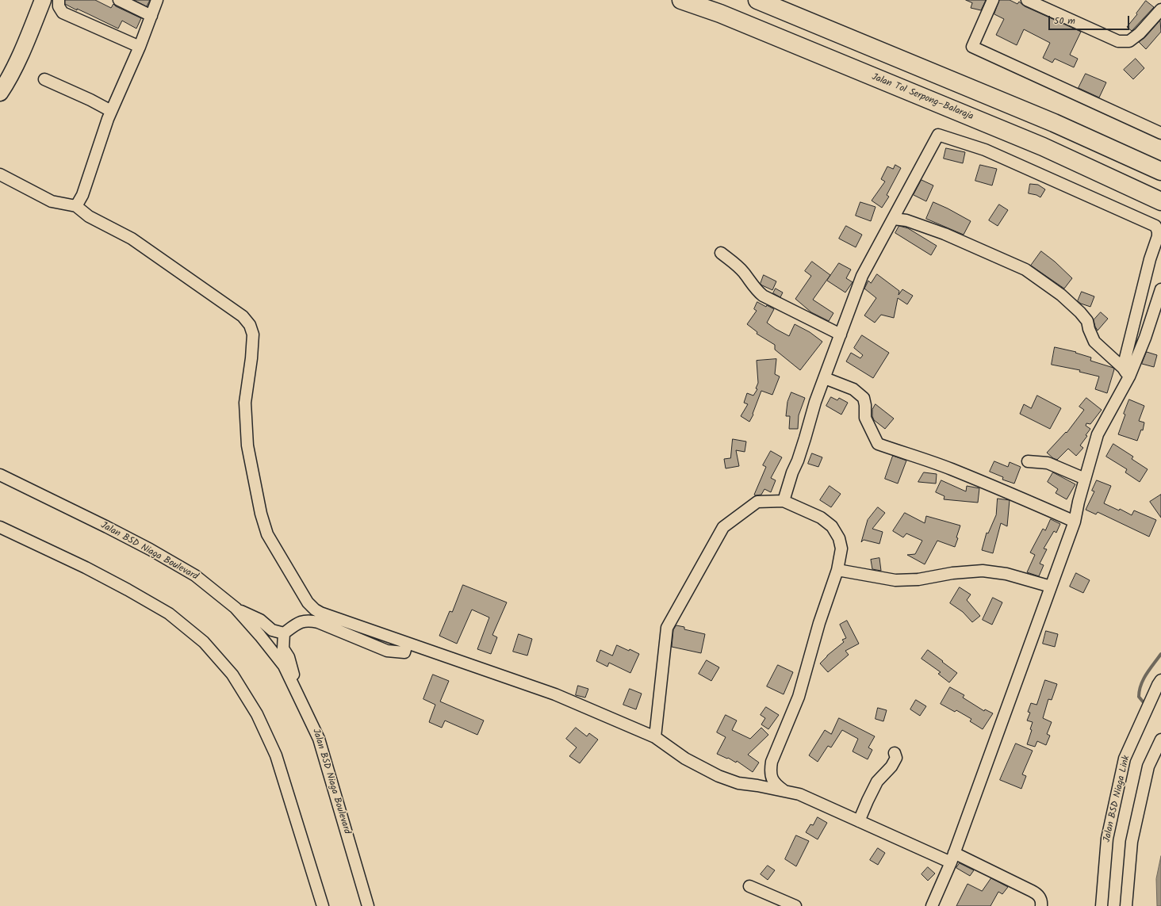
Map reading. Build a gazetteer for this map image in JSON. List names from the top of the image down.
{
  "streets": {
    "highway": ["Jalan Tol Serpong–Balaraja"],
    "street": ["Jalan BSD Niaga Boulevard", "Jalan BSD Niaga Link"]
  },
  "scale_bar": "50 m"
}
